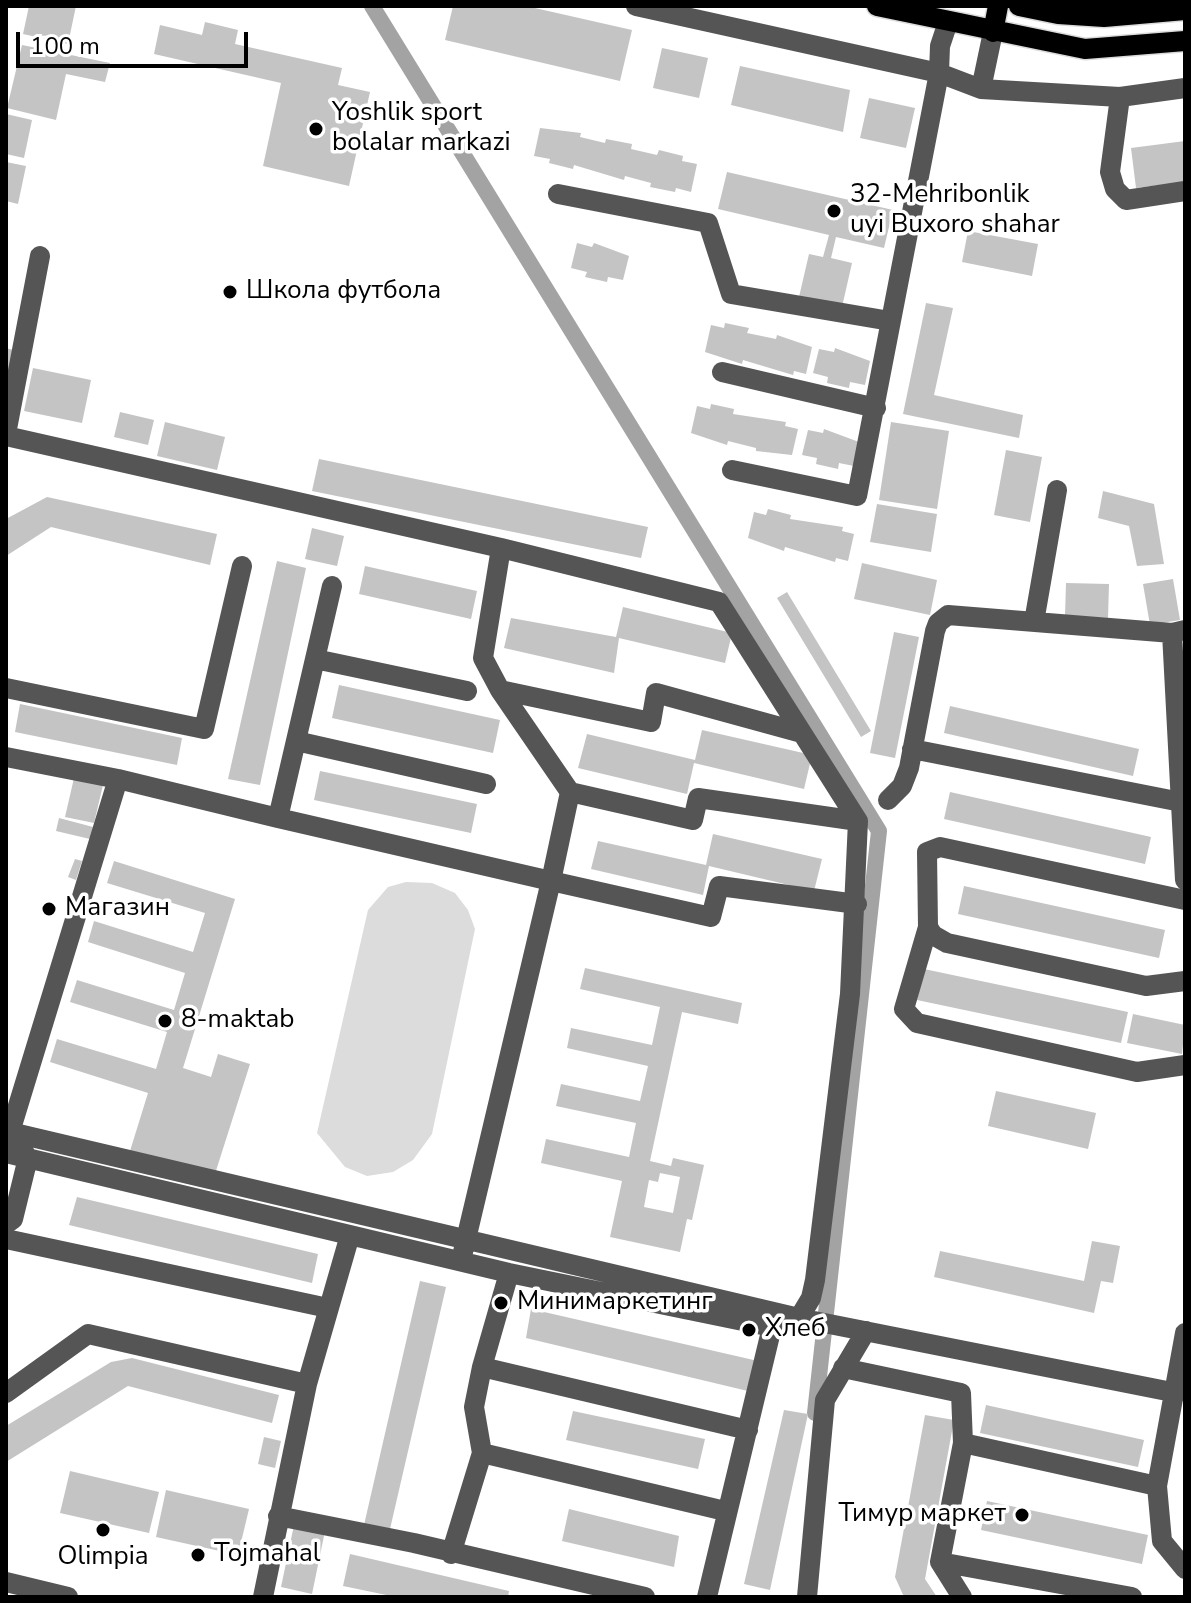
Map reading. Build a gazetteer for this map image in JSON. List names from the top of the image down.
{
  "places": [
    "Yoshlik sport bolalar markazi",
    "32-Mehribonlik uyi Buxoro shahar",
    "Школа футбола",
    "Магазин",
    "8-maktab",
    "Минимаркетинг",
    "Хлеб",
    "Тимур маркет",
    "Olimpia",
    "Tojmahal"
  ],
  "scale_bar": "100 m"
}
